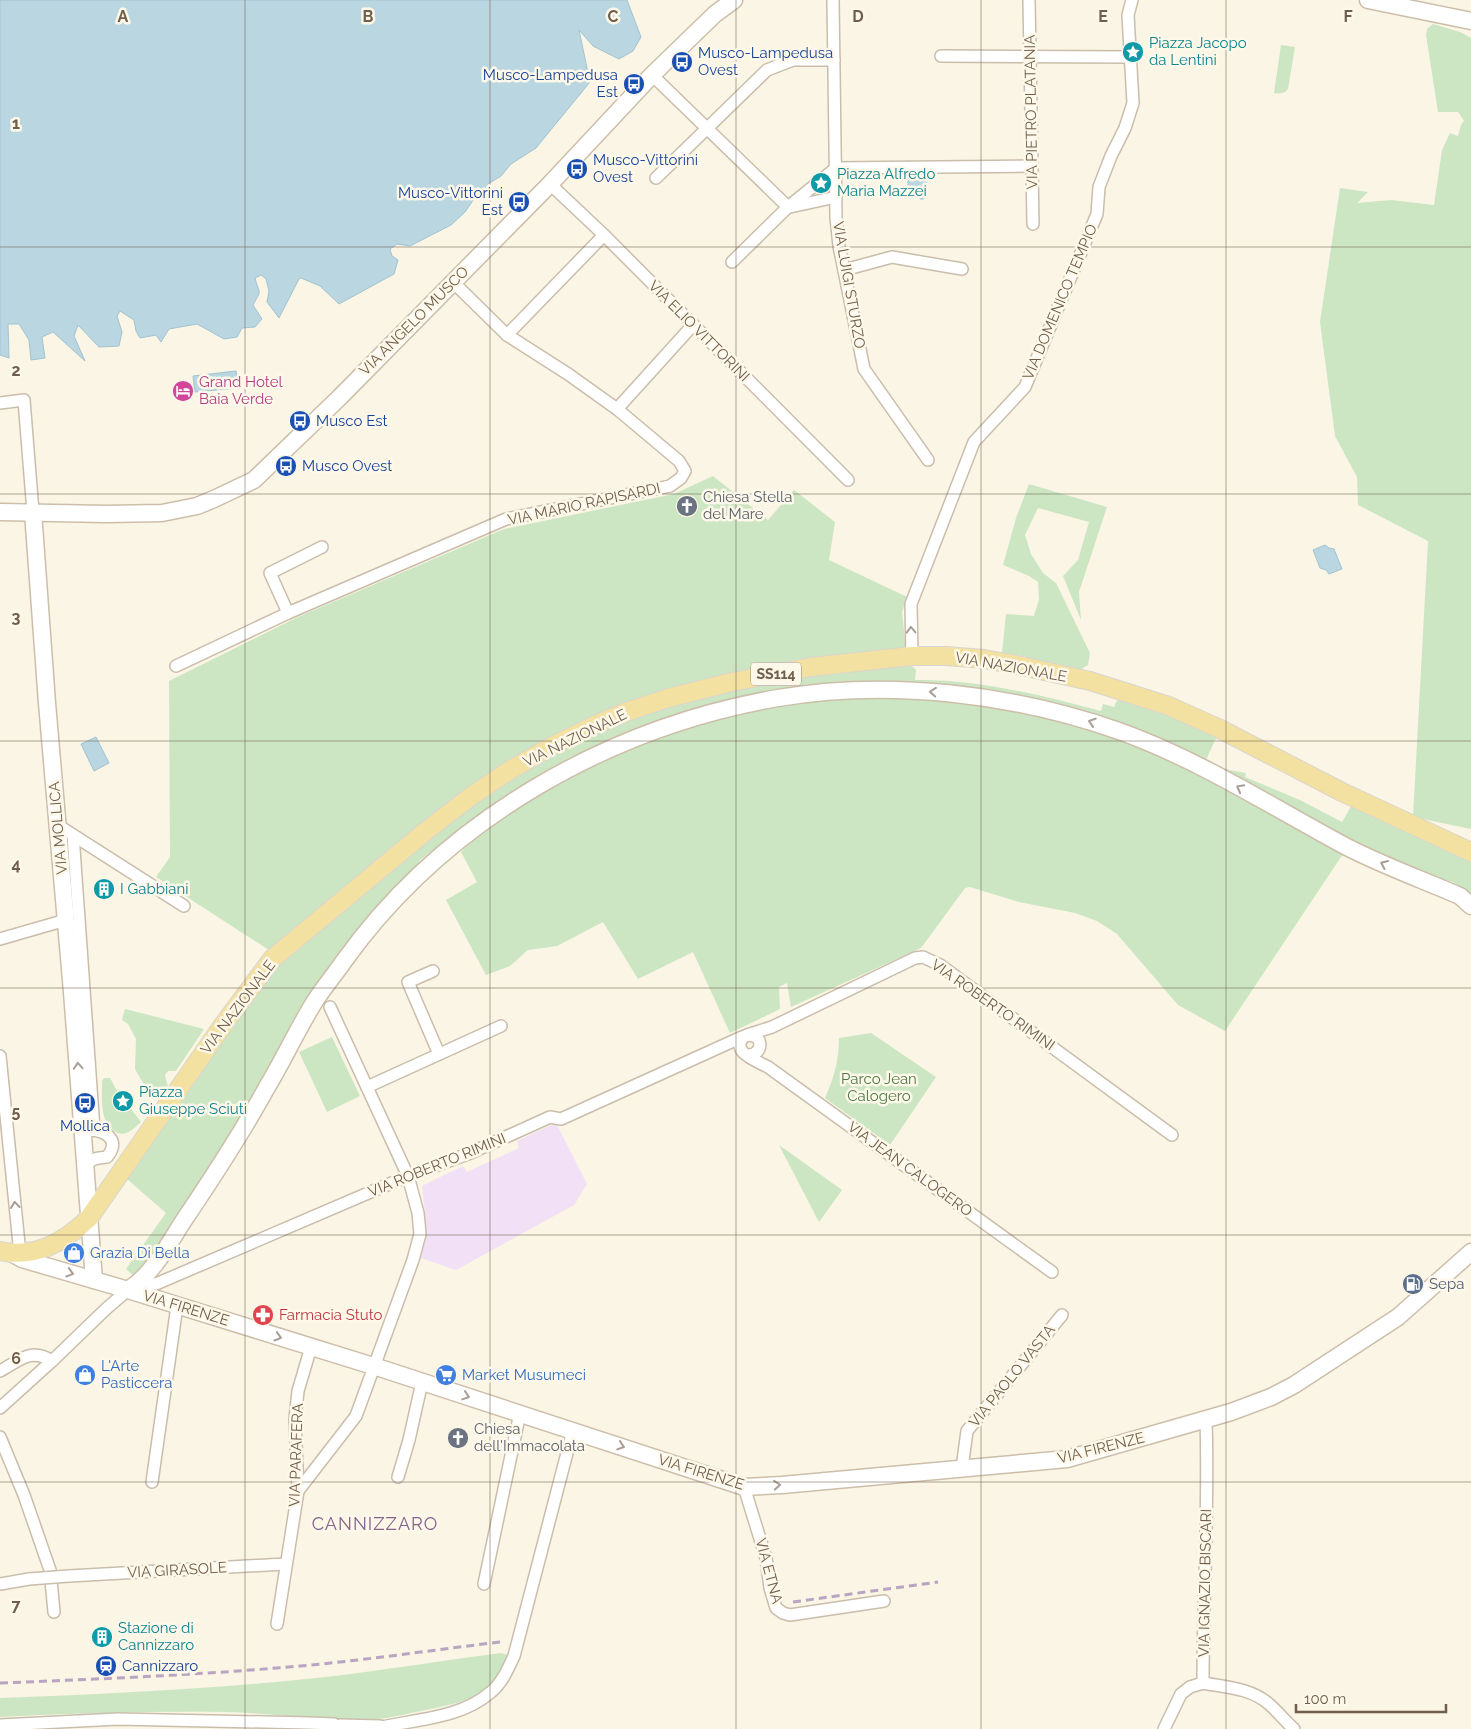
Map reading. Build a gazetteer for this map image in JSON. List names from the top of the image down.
{
  "streets": {
    "main road": ["VIA NAZIONALE", "SS114"],
    "street": [
      "VIA PIETRO PLATANIA",
      "VIA LUIGI STURZO",
      "VIA DOMENICO TEMPIO",
      "VIA ANGELO MUSCO",
      "VIA ELIO VITTORINI",
      "VIA MARIO RAPISARDI",
      "VIA MOLLICA",
      "VIA ROBERTO RIMINI",
      "VIA JEAN CALOGERO",
      "VIA FIRENZE",
      "VIA PAOLO VASTA",
      "VIA PARAFERA",
      "VIA GIRASOLE",
      "VIA ETNA",
      "VIA IGNAZIO BISCARI"
    ]
  },
  "crossings": [
    ["VIA DOMENICO TEMPIO", "VIA NAZIONALE"],
    ["VIA ANGELO MUSCO", "VIA ELIO VITTORINI"],
    ["VIA ANGELO MUSCO", "VIA MARIO RAPISARDI"],
    ["VIA ANGELO MUSCO", "VIA MOLLICA"],
    ["VIA NAZIONALE", "VIA MOLLICA"],
    ["VIA NAZIONALE", "VIA FIRENZE"],
    ["VIA MOLLICA", "VIA FIRENZE"],
    ["VIA ROBERTO RIMINI", "VIA JEAN CALOGERO"],
    ["VIA ROBERTO RIMINI", "VIA FIRENZE"],
    ["VIA FIRENZE", "VIA PAOLO VASTA"],
    ["VIA FIRENZE", "VIA PARAFERA"],
    ["VIA FIRENZE", "VIA ETNA"],
    ["VIA FIRENZE", "VIA IGNAZIO BISCARI"],
    ["VIA PARAFERA", "VIA GIRASOLE"]
  ],
  "one_way": ["VIA DOMENICO TEMPIO", "VIA FIRENZE"],
  "districts": ["CANNIZZARO"],
  "parks": ["Parco Jean Calogero"],
  "places": {
    "place": ["Piazza Jacopo da Lentini", "Piazza Alfredo Maria Mazzei", "Piazza Giuseppe Sciuti"],
    "bus stop": [
      "Musco-Lampedusa Ovest",
      "Musco-Lampedusa Est",
      "Musco-Vittorini Ovest",
      "Musco-Vittorini Est",
      "Musco Est",
      "Musco Ovest",
      "Mollica"
    ],
    "hotel": ["Grand Hotel Baia Verde"],
    "church": ["Chiesa Stella del Mare", "Chiesa dell'Immacolata"],
    "building": ["I Gabbiani", "Stazione di Cannizzaro"],
    "shop": ["Grazia Di Bella", "L'Arte Pasticcera"],
    "fuel station": ["Sepa"],
    "pharmacy": ["Farmacia Stuto"],
    "supermarket": ["Market Musumeci"],
    "station": ["Cannizzaro"]
  },
  "scale_bar": "100 m",
  "grid": {
    "columns": [
      "A",
      "B",
      "C",
      "D",
      "E",
      "F"
    ],
    "rows": [
      "1",
      "2",
      "3",
      "4",
      "5",
      "6",
      "7"
    ]
  }
}
